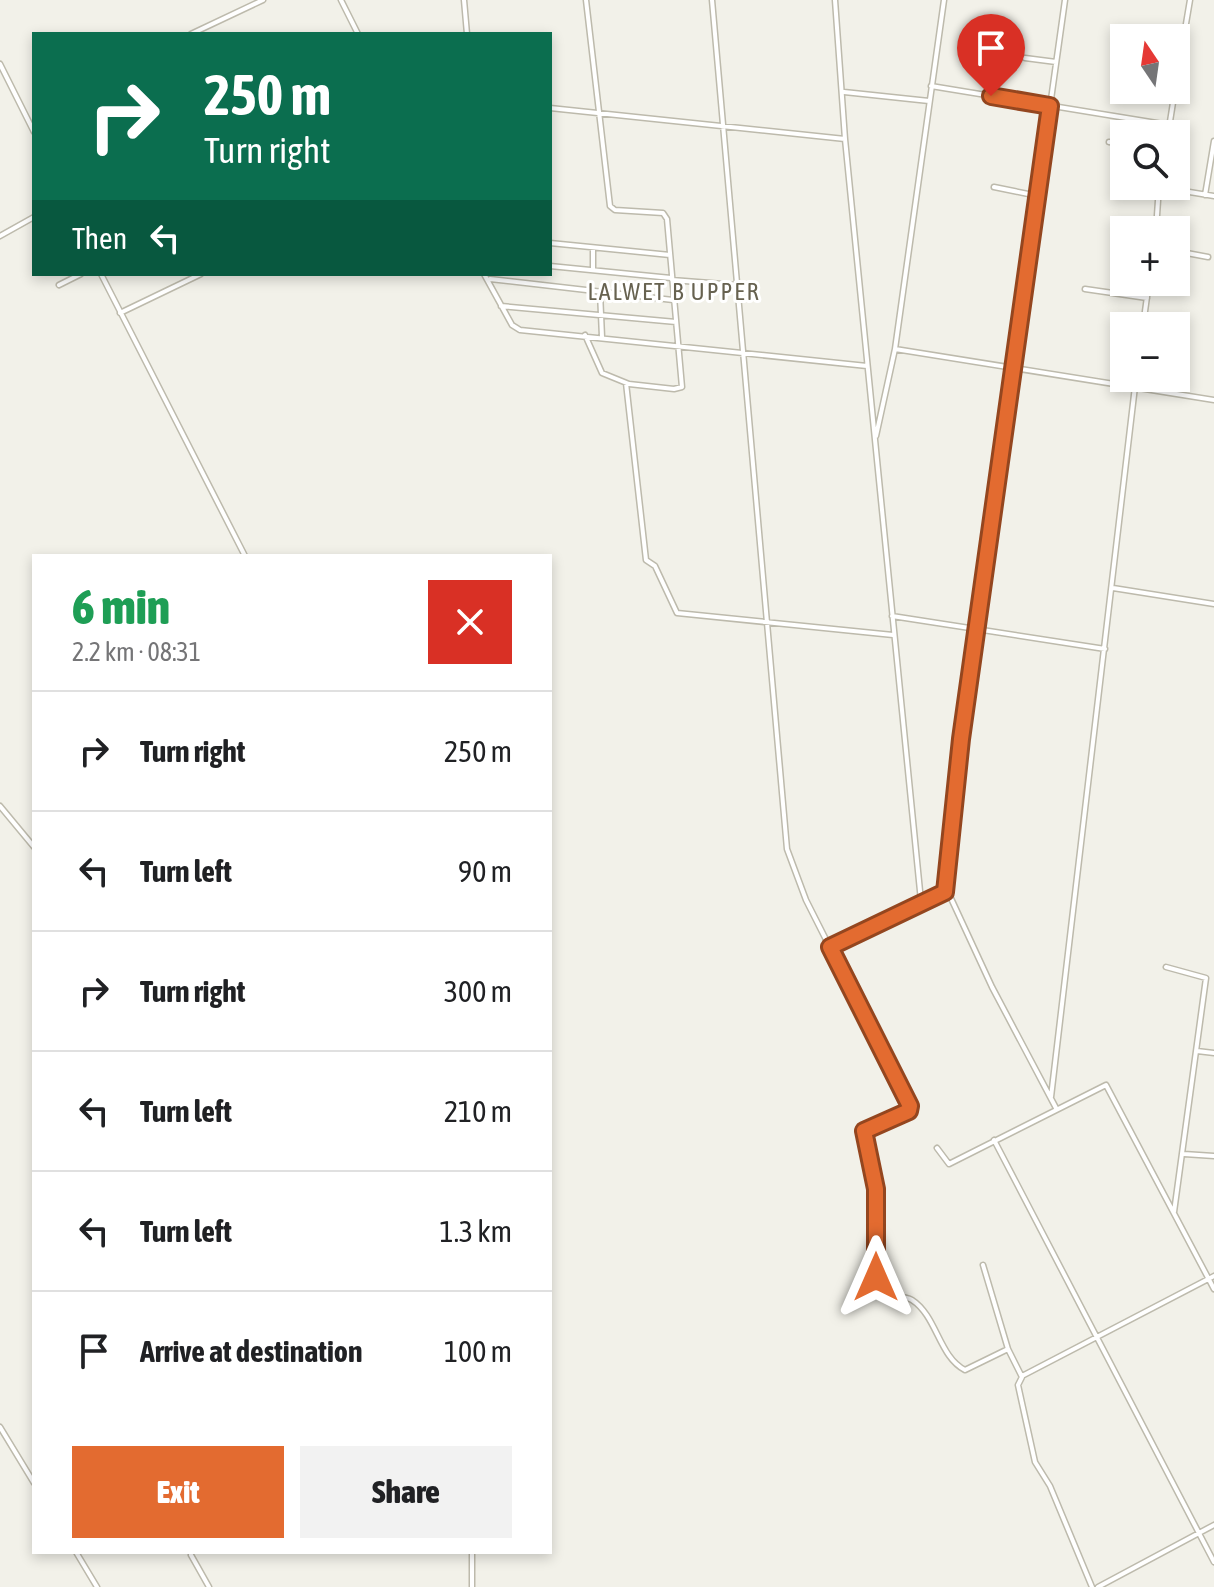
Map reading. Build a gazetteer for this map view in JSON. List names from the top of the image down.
{
  "districts": ["LALWET B UPPER"],
  "north": "top",
  "page": {
    "map_buttons": ["+", "−"],
    "turn": ["250 m", "Turn right"],
    "then": "Then",
    "heading": ["6 min", "2.2 km · 08:31"],
    "list": [
      {
        "name": "Turn right",
        "value": "250 m"
      },
      {
        "name": "Turn left",
        "value": "90 m"
      },
      {
        "name": "Turn right",
        "value": "300 m"
      },
      {
        "name": "Turn left",
        "value": "210 m"
      },
      {
        "name": "Turn left",
        "value": "1.3 km"
      },
      {
        "name": "Arrive at destination",
        "value": "100 m"
      }
    ],
    "buttons": ["Exit", "Share"]
  }
}
